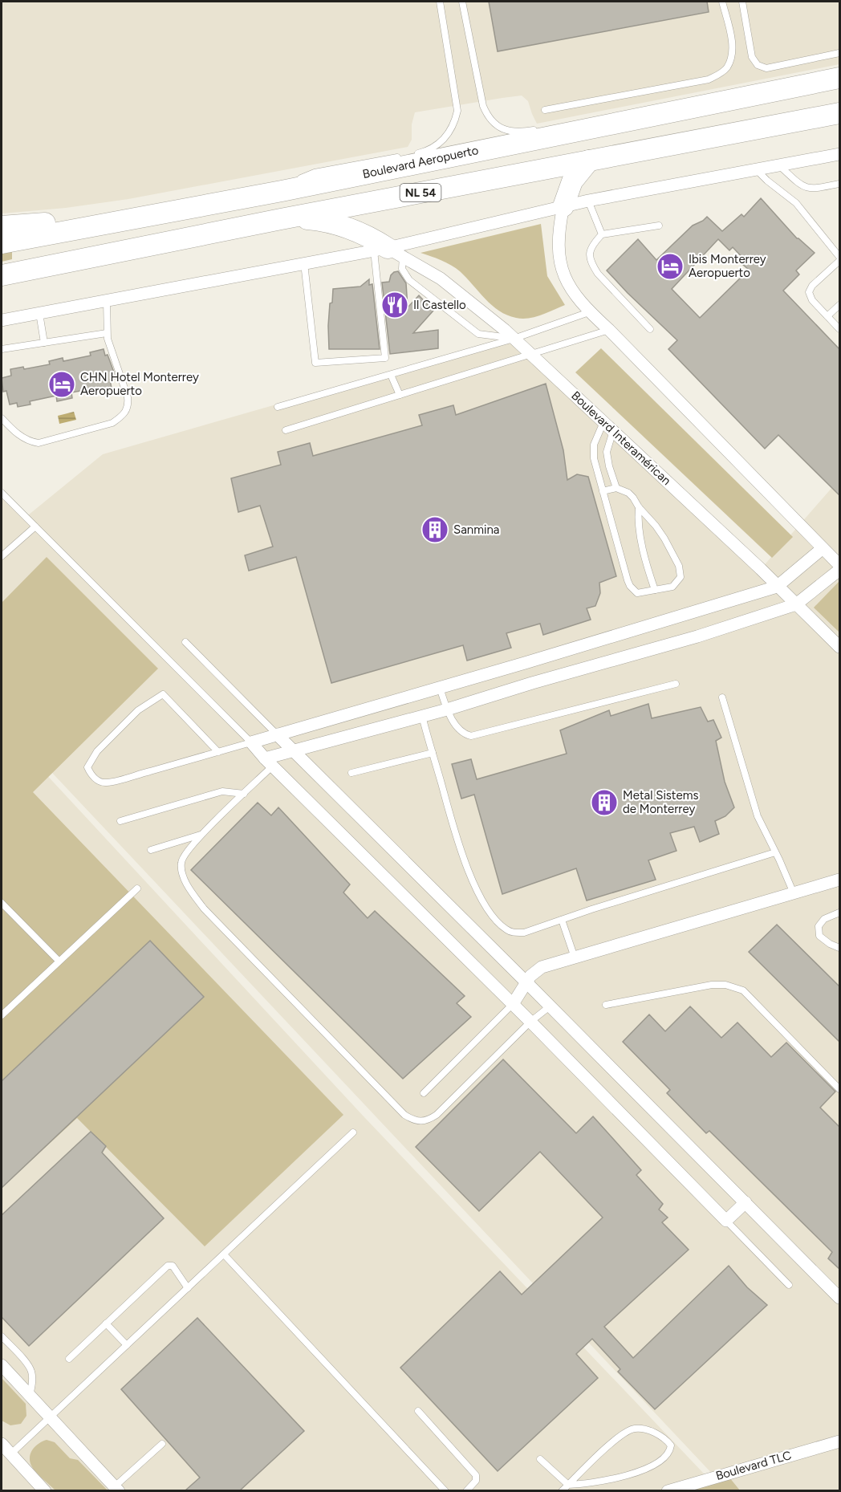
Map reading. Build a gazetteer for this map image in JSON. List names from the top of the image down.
{
  "streets": {
    "highway": ["Boulevard Aeropuerto", "NL 54"],
    "street": ["Boulevard Interamérican", "Boulevard TLC"]
  },
  "places": {
    "hotel": ["Ibis Monterrey Aeropuerto", "CHN Hotel Monterrey Aeropuerto"],
    "restaurant": ["Il Castello"],
    "building": ["Sanmina", "Metal Sistems de Monterrey"]
  }
}
